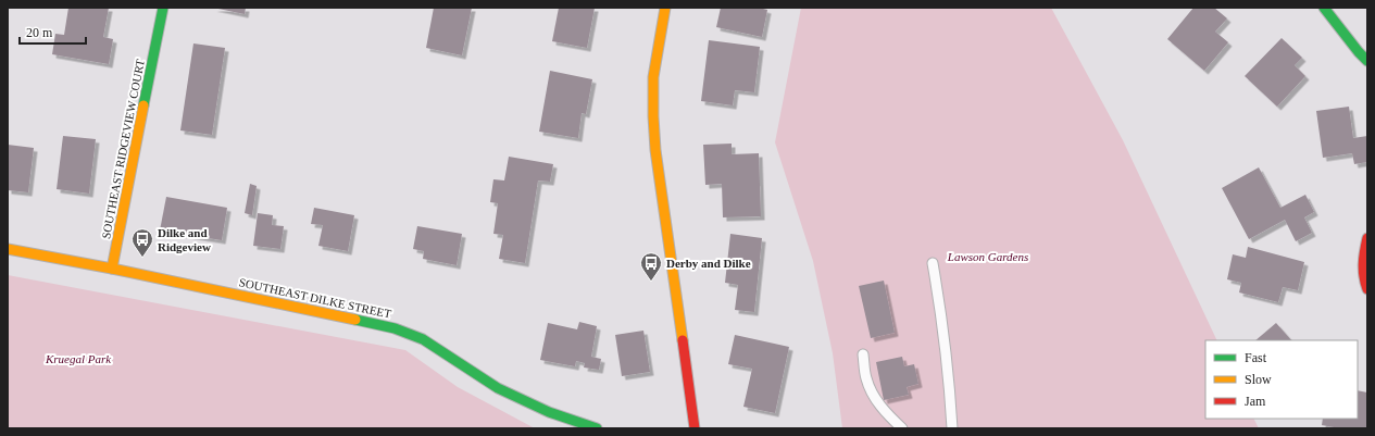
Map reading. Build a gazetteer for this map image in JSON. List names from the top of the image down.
{
  "streets": {
    "street": ["SOUTHEAST RIDGEVIEW COURT", "SOUTHEAST DILKE STREET"]
  },
  "crossings": [
    ["SOUTHEAST RIDGEVIEW COURT", "SOUTHEAST DILKE STREET"]
  ],
  "parks": ["Lawson Gardens", "Kruegal Park"],
  "places": {
    "bus stop": ["Dilke and Ridgeview", "Derby and Dilke"]
  },
  "legend": ["Fast", "Slow", "Jam"],
  "scale_bar": "20 m"
}
